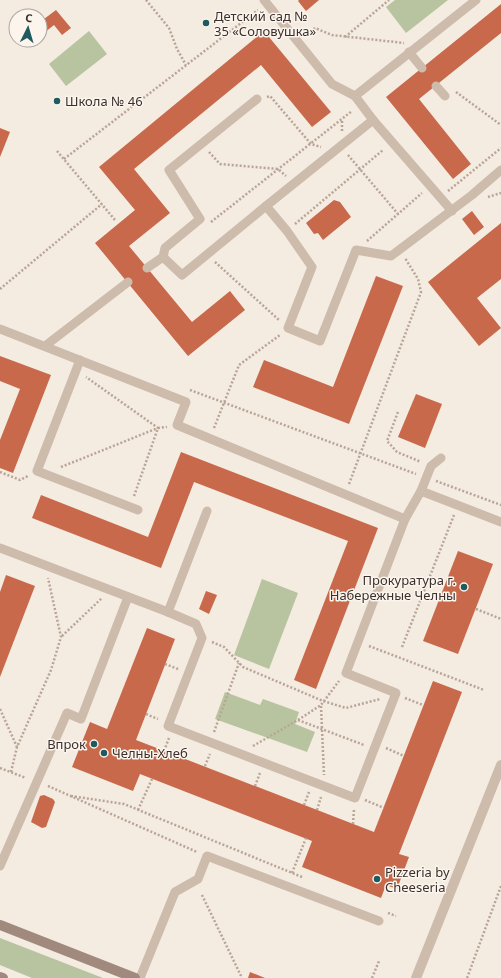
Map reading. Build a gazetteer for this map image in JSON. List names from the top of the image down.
{
  "places": [
    "Детский сад № 35 «Соловушка»",
    "Школа № 46",
    "Прокуратура г. Набережные Челны",
    "Впрок",
    "Челны-Хлеб",
    "Pizzeria by Cheeseria"
  ],
  "north": "top"
}
